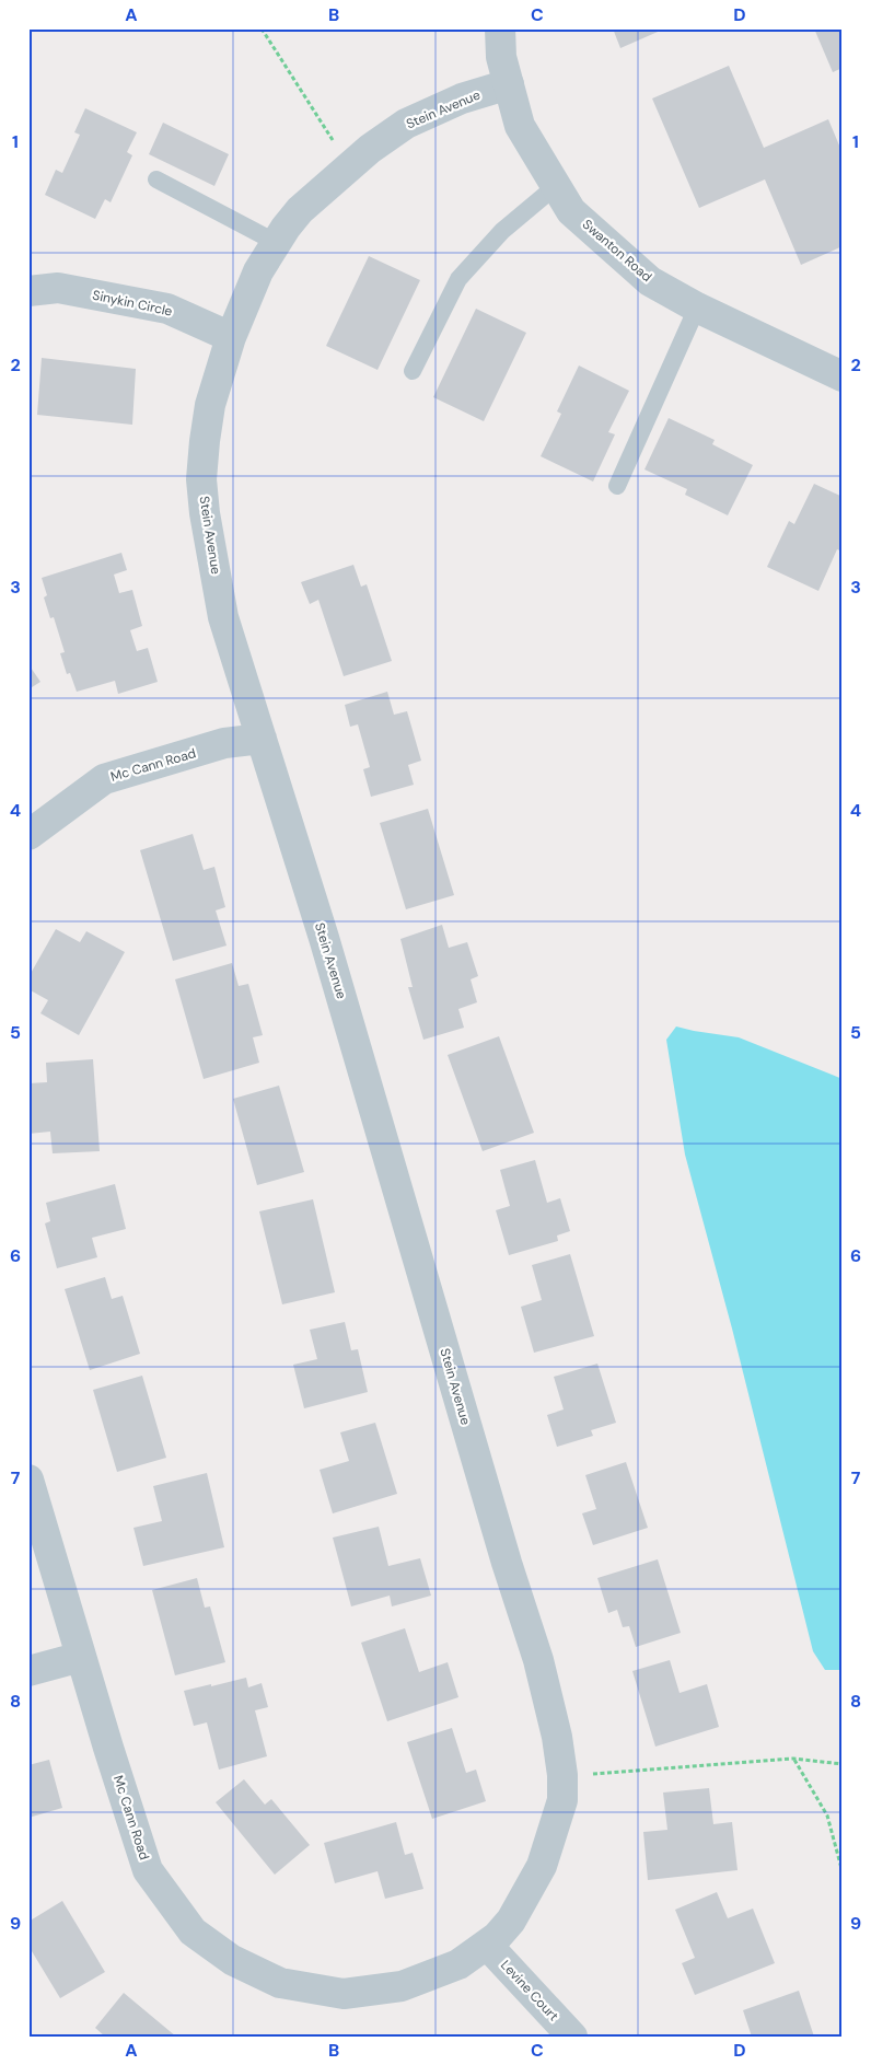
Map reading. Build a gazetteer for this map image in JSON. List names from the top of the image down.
{
  "streets": {
    "street": [
      "Stein Avenue",
      "Swanton Road",
      "Sinykin Circle",
      "Mc Cann Road",
      "Levine Court"
    ]
  },
  "crossings": [
    ["Stein Avenue", "Swanton Road"],
    ["Stein Avenue", "Sinykin Circle"],
    ["Stein Avenue", "Mc Cann Road"],
    ["Stein Avenue", "Levine Court"],
    ["Mc Cann Road", "Levine Court"]
  ],
  "grid": {
    "columns": [
      "A",
      "B",
      "C",
      "D"
    ],
    "rows": [
      "1",
      "2",
      "3",
      "4",
      "5",
      "6",
      "7",
      "8",
      "9"
    ]
  }
}
